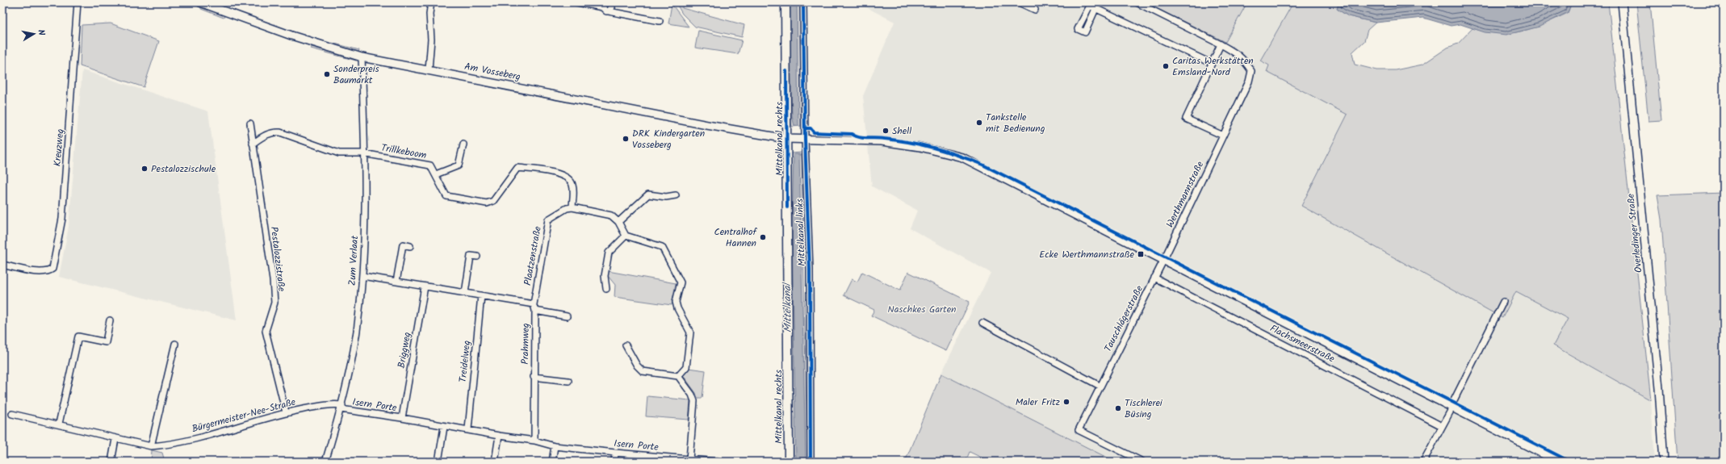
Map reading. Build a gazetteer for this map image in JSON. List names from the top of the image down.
{
  "streets": {
    "main road": ["Mittelkanal rechts"],
    "street": [
      "Am Vosseberg",
      "Kreuzweg",
      "Trillkeboom",
      "Werthmannstraße",
      "Mittelkanal links",
      "Overledinger Straße",
      "Plaatzenstraße",
      "Pestalozzistraße",
      "Zum Verlaat",
      "Tauschlägerstraße",
      "Prahmweg",
      "Flachsmeerstraße",
      "Briggweg",
      "Treidelweg",
      "Isern Porte",
      "Bürgermeister-Nee-Straße"
    ]
  },
  "crossings": [
    ["Am Vosseberg", "Mittelkanal rechts"],
    ["Am Vosseberg", "Mittelkanal links"],
    ["Am Vosseberg", "Zum Verlaat"],
    ["Am Vosseberg", "Flachsmeerstraße"],
    ["Mittelkanal rechts", "Mittelkanal links"],
    ["Mittelkanal rechts", "Flachsmeerstraße"],
    ["Trillkeboom", "Plaatzenstraße"],
    ["Trillkeboom", "Zum Verlaat"],
    ["Werthmannstraße", "Tauschlägerstraße"],
    ["Werthmannstraße", "Flachsmeerstraße"],
    ["Mittelkanal links", "Flachsmeerstraße"],
    ["Pestalozzistraße", "Bürgermeister-Nee-Straße"],
    ["Zum Verlaat", "Isern Porte"],
    ["Zum Verlaat", "Bürgermeister-Nee-Straße"],
    ["Tauschlägerstraße", "Flachsmeerstraße"],
    ["Prahmweg", "Isern Porte"],
    ["Briggweg", "Isern Porte"],
    ["Treidelweg", "Isern Porte"],
    ["Isern Porte", "Bürgermeister-Nee-Straße"]
  ],
  "water": ["Mittelkanal"],
  "parks": ["Naschkes Garten"],
  "places": {
    "other": [
      "Caritas Werkstätten Emsland-Nord",
      "Sonderpreis Baumarkt",
      "Tankstelle mit Bedienung",
      "Shell",
      "DRK Kindergarten Vosseberg",
      "Pestalozzischule",
      "Centralhof Hannen",
      "Maler Fritz",
      "Tischlerei Büsing"
    ],
    "transit": ["Ecke Werthmannstraße"]
  },
  "north": "right"
}
